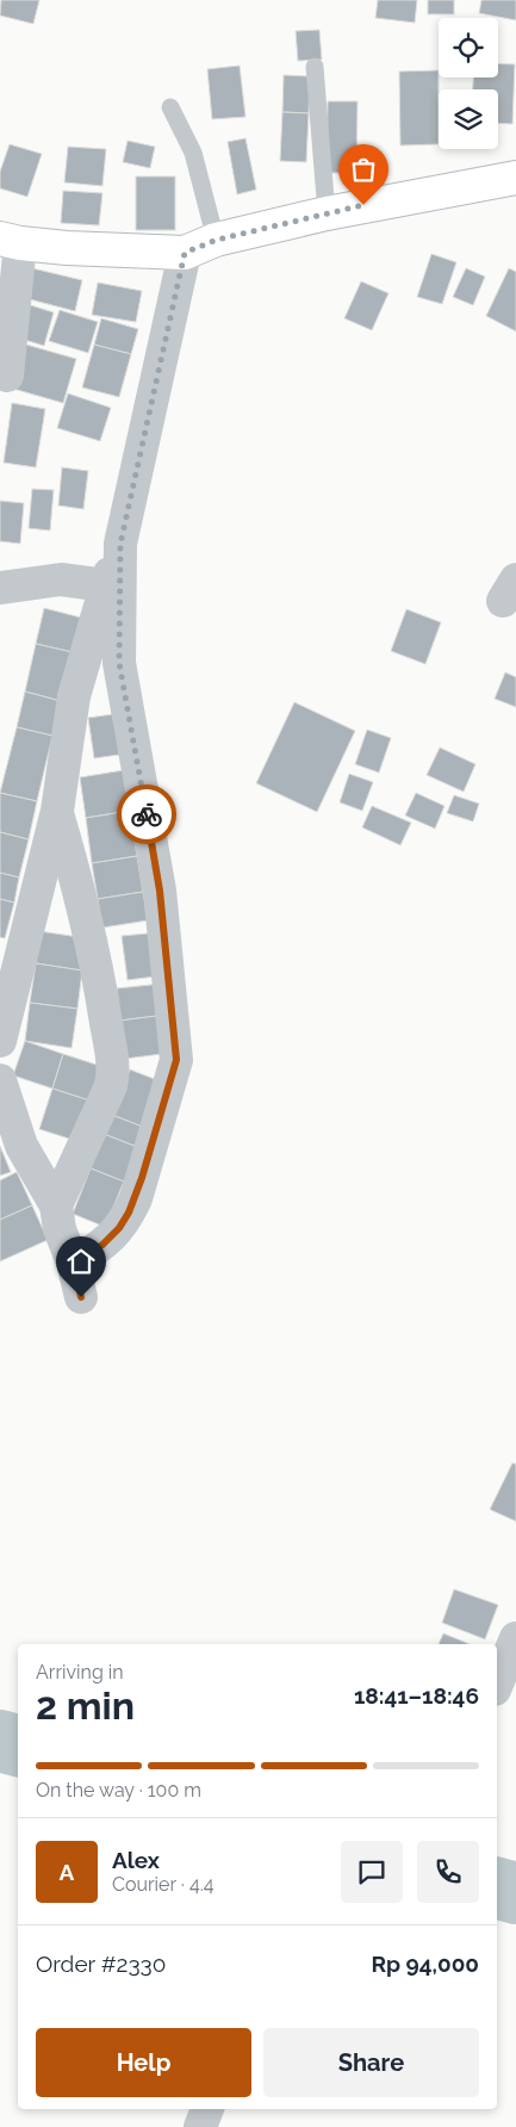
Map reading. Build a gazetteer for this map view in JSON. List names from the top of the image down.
{
  "page": {
    "heading": ["2 min", "Arriving in", "18:41–18:46"],
    "panel": [
      "Alex",
      "Courier · 4.4",
      "Order #2330",
      "Rp 94,000"
    ],
    "bar": "On the way · 100 m",
    "round": "A",
    "buttons": ["Help", "Share"]
  }
}
